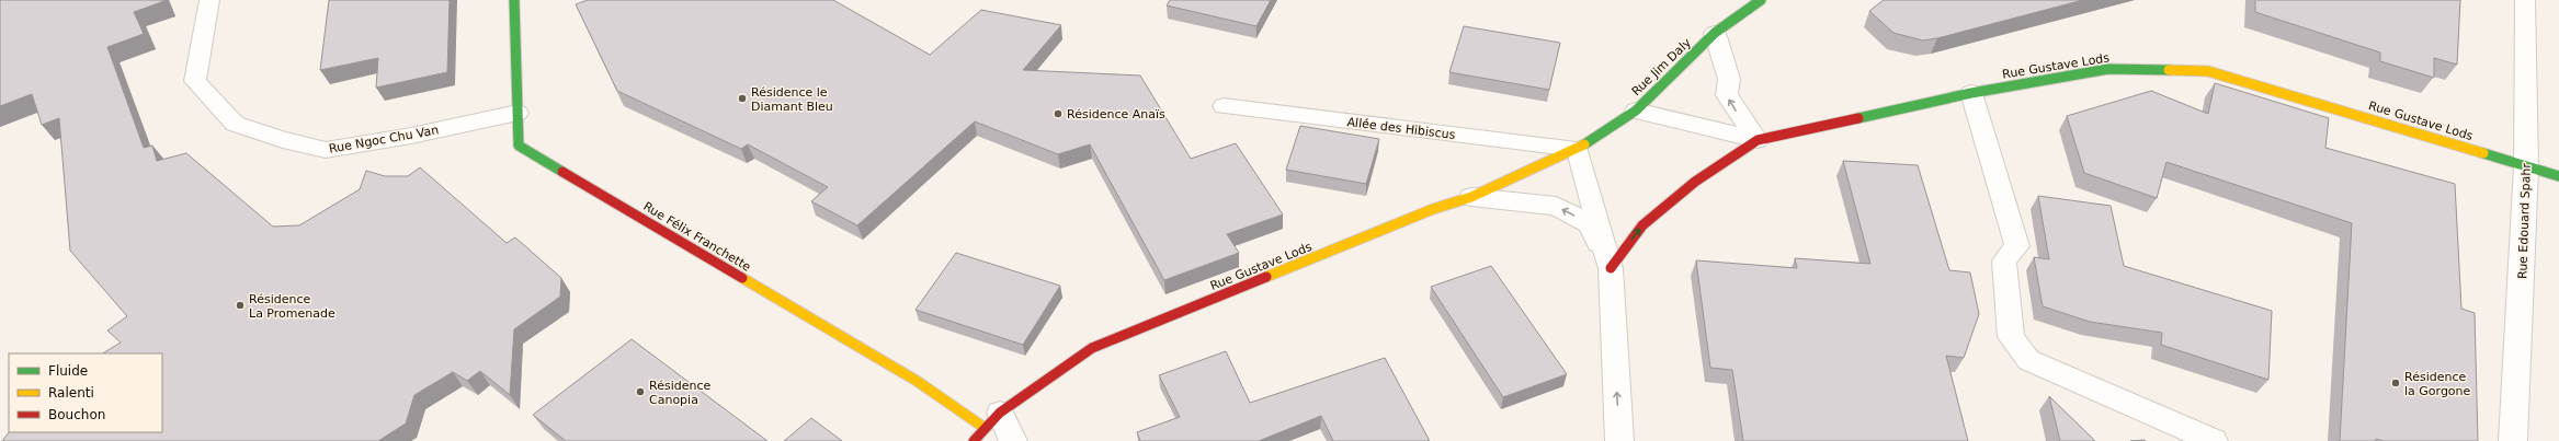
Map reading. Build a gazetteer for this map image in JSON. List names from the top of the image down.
{
  "streets": {
    "street": [
      "Rue Gustave Lods",
      "Rue Jim Daly",
      "Allée des Hibiscus",
      "Rue Ngoc Chu Van",
      "Rue Edouard Spahr",
      "Rue Félix Franchette"
    ]
  },
  "crossings": [
    ["Rue Gustave Lods", "Rue Jim Daly"],
    ["Rue Gustave Lods", "Allée des Hibiscus"],
    ["Rue Gustave Lods", "Rue Edouard Spahr"],
    ["Rue Gustave Lods", "Rue Félix Franchette"],
    ["Rue Jim Daly", "Allée des Hibiscus"],
    ["Rue Ngoc Chu Van", "Rue Félix Franchette"]
  ],
  "places": [
    "Résidence le Diamant Bleu",
    "Résidence Anaïs",
    "Résidence La Promenade",
    "Résidence la Gorgone",
    "Résidence Canopia"
  ],
  "legend": ["Fluide", "Ralenti", "Bouchon"]
}
